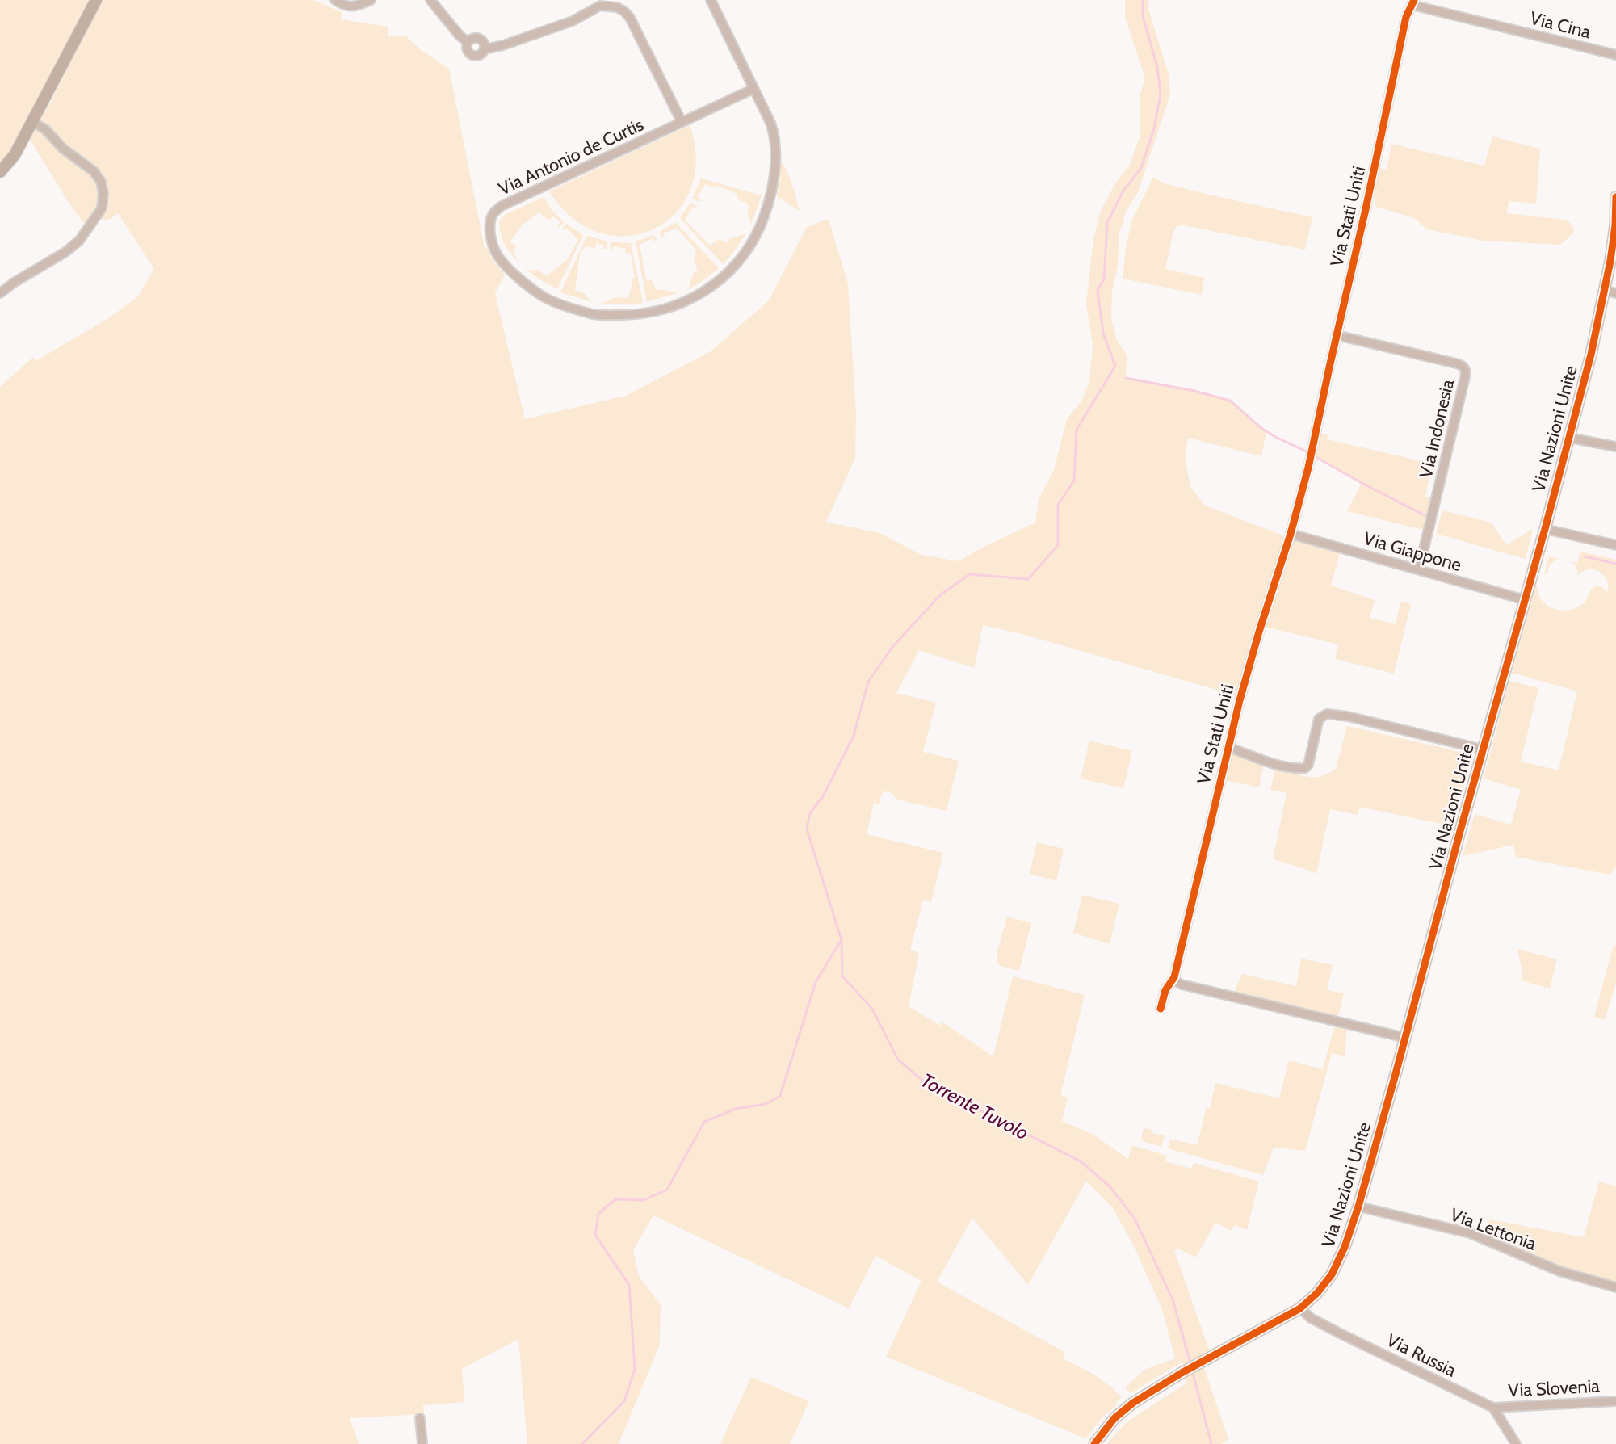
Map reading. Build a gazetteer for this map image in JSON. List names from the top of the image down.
{
  "streets": {
    "street": [
      "Via Cina",
      "Via Antonio de Curtis",
      "Via Stati Uniti",
      "Via Indonesia",
      "Via Nazioni Unite",
      "Via Giappone",
      "Via Lettonia",
      "Via Russia",
      "Via Slovenia"
    ]
  },
  "crossings": [
    ["Via Cina", "Via Stati Uniti"],
    ["Via Stati Uniti", "Via Indonesia"],
    ["Via Stati Uniti", "Via Giappone"],
    ["Via Indonesia", "Via Giappone"],
    ["Via Nazioni Unite", "Via Giappone"],
    ["Via Nazioni Unite", "Via Lettonia"],
    ["Via Nazioni Unite", "Via Russia"],
    ["Via Russia", "Via Slovenia"]
  ],
  "water": ["Torrente Tuvolo"]
}
